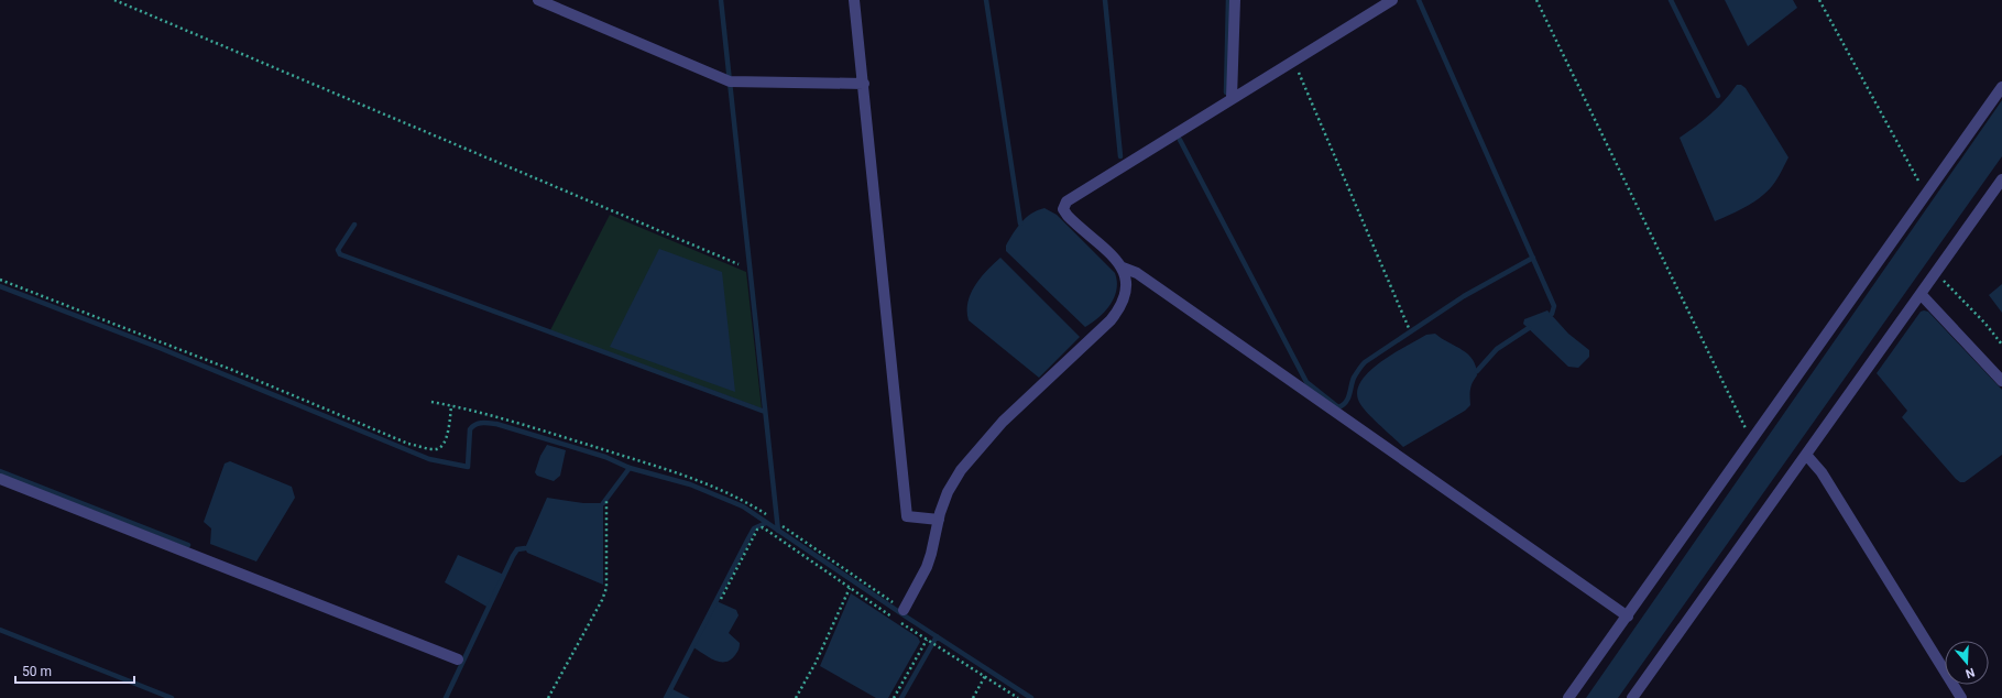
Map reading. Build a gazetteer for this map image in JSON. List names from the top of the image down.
{
  "scale_bar": "50 m",
  "north": "bottom"
}
